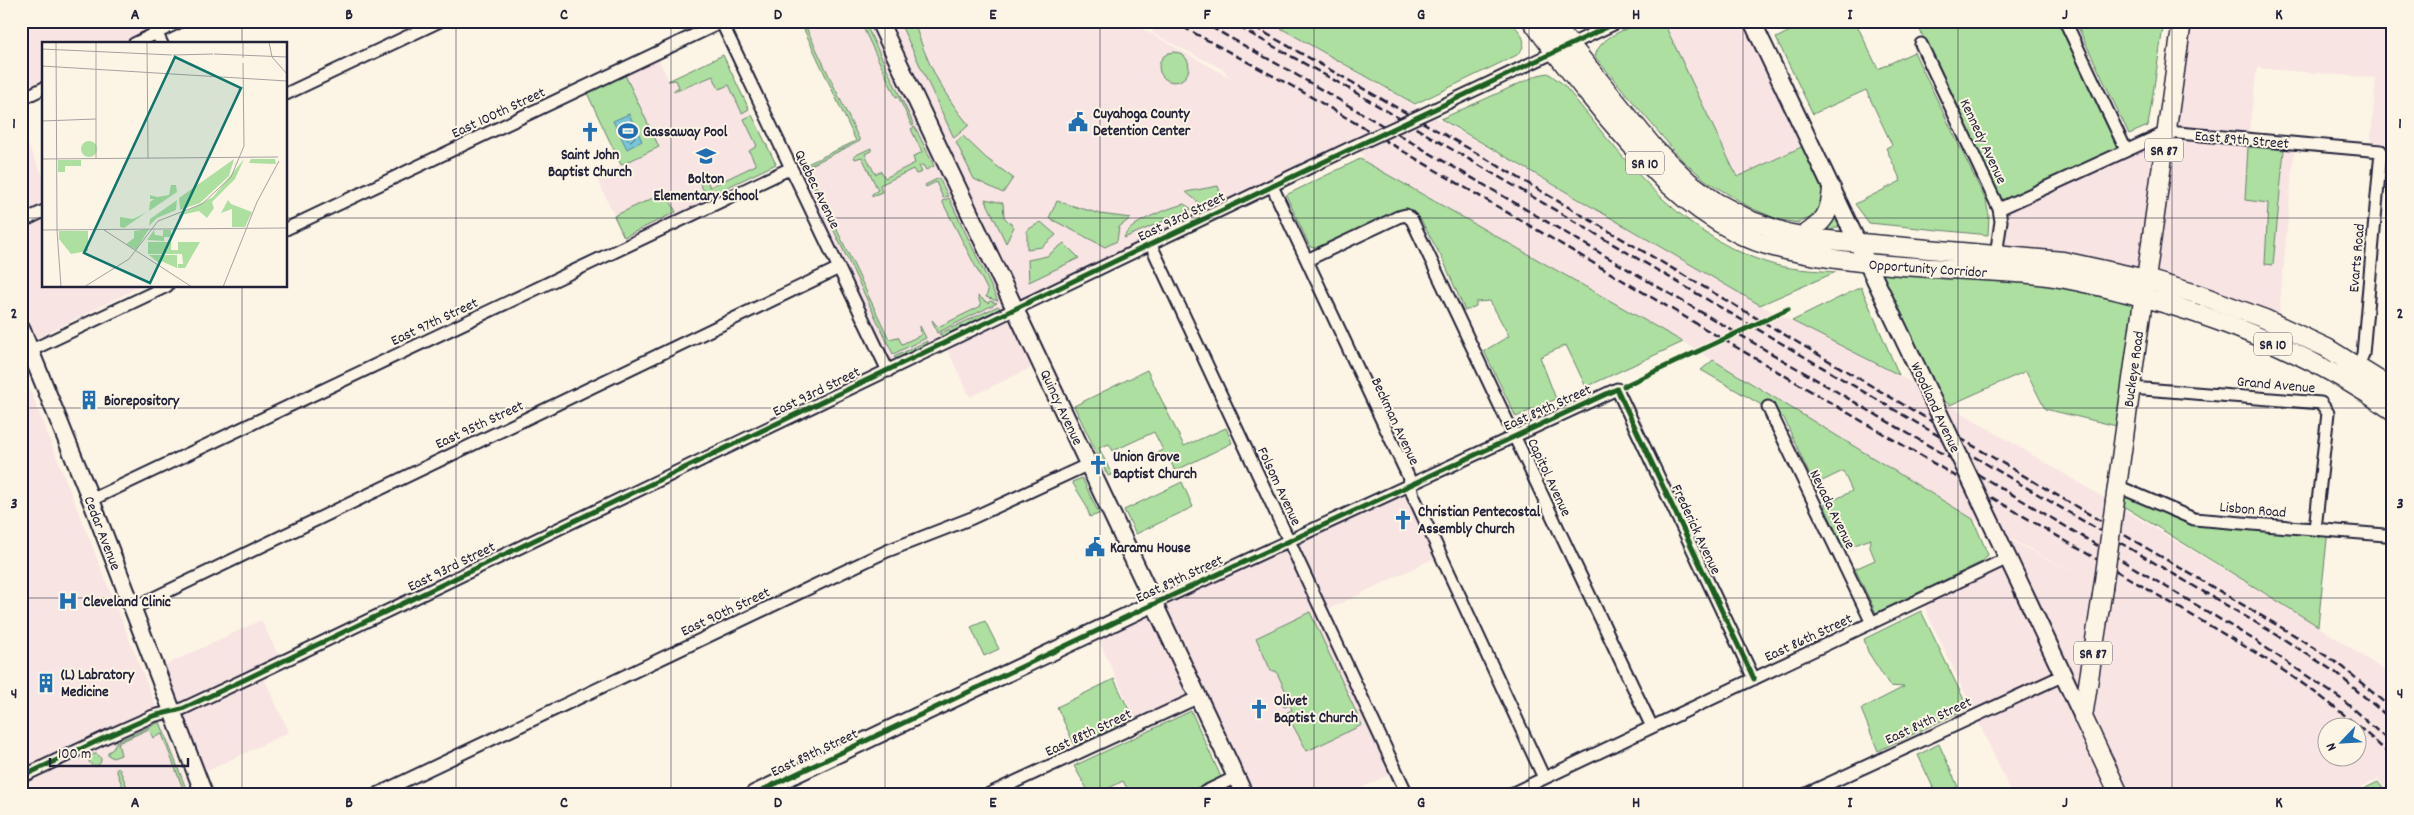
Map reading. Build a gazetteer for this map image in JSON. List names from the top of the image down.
{
  "streets": {
    "main road": [
      "SR 87",
      "SR 10",
      "Opportunity Corridor",
      "Buckeye Road",
      "Woodland Avenue"
    ],
    "street": [
      "East 100th Street",
      "East 89th Street",
      "Kennedy Avenue",
      "Quebec Avenue",
      "East 93rd Street",
      "Evarts Road",
      "East 97th Street",
      "Grand Avenue",
      "Quincy Avenue",
      "Beckman Avenue",
      "East 95th Street",
      "Capitol Avenue",
      "Folsom Avenue",
      "Nevada Avenue",
      "Lisbon Road",
      "Frederick Avenue",
      "Cedar Avenue",
      "East 90th Street",
      "East 86th Street",
      "East 84th Street",
      "East 88th Street"
    ]
  },
  "crossings": [
    ["East 100th Street", "Quebec Avenue"],
    ["East 89th Street", "Kennedy Avenue"],
    ["East 89th Street", "Evarts Road"],
    ["East 89th Street", "Buckeye Road"],
    ["East 89th Street", "Quincy Avenue"],
    ["East 89th Street", "Beckman Avenue"],
    ["East 89th Street", "Capitol Avenue"],
    ["East 89th Street", "Folsom Avenue"],
    ["East 89th Street", "Frederick Avenue"],
    ["Kennedy Avenue", "Opportunity Corridor"],
    ["Quebec Avenue", "East 93rd Street"],
    ["Quebec Avenue", "East 97th Street"],
    ["Quebec Avenue", "East 95th Street"],
    ["East 93rd Street", "Opportunity Corridor"],
    ["East 93rd Street", "Quincy Avenue"],
    ["East 93rd Street", "Beckman Avenue"],
    ["East 93rd Street", "Folsom Avenue"],
    ["East 93rd Street", "Cedar Avenue"],
    ["Evarts Road", "Opportunity Corridor"],
    ["Opportunity Corridor", "Buckeye Road"],
    ["Opportunity Corridor", "Woodland Avenue"],
    ["East 97th Street", "Cedar Avenue"],
    ["Buckeye Road", "Grand Avenue"],
    ["Buckeye Road", "Woodland Avenue"],
    ["Buckeye Road", "Lisbon Road"],
    ["Grand Avenue", "Lisbon Road"],
    ["Quincy Avenue", "East 90th Street"],
    ["Quincy Avenue", "East 88th Street"],
    ["Woodland Avenue", "East 86th Street"],
    ["Woodland Avenue", "East 84th Street"],
    ["Beckman Avenue", "Capitol Avenue"],
    ["Beckman Avenue", "East 86th Street"],
    ["East 95th Street", "Cedar Avenue"],
    ["Capitol Avenue", "East 86th Street"],
    ["Nevada Avenue", "East 86th Street"],
    ["Frederick Avenue", "East 86th Street"]
  ],
  "places": {
    "public building": ["Cuyahoga County Detention Center", "Karamu House"],
    "sports": ["Gassaway Pool"],
    "church": [
      "Saint John Baptist Church",
      "Union Grove Baptist Church",
      "Christian Pentecostal Assembly Church",
      "Olivet Baptist Church"
    ],
    "school or university": ["Bolton Elementary School"],
    "building": ["Biorepository", "(L) Labratory Medicine"],
    "hospital": ["Cleveland Clinic"]
  },
  "scale_bar": "100 m",
  "north": "bottom left",
  "grid": {
    "columns": [
      "A",
      "B",
      "C",
      "D",
      "E",
      "F",
      "G",
      "H",
      "I",
      "J",
      "K"
    ],
    "rows": [
      "1",
      "2",
      "3",
      "4"
    ]
  }
}
